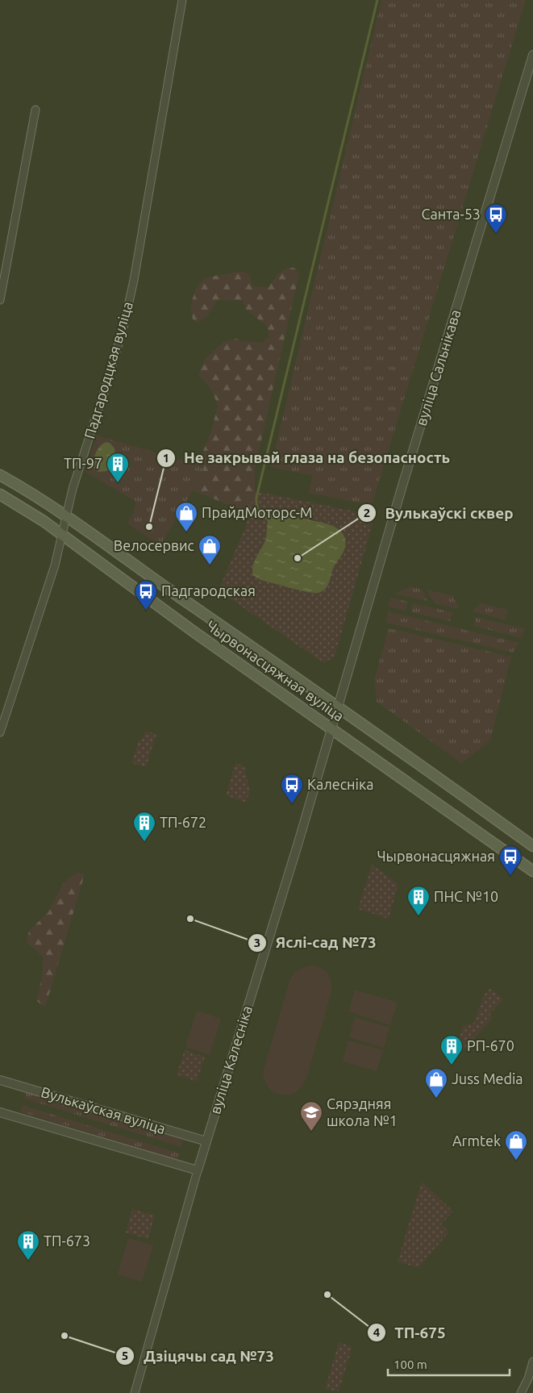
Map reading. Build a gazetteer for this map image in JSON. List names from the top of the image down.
{
  "streets": {
    "main road": ["Чырвонасцяжная вуліца"],
    "street": [
      "вуліца Сальнікава",
      "Падгародцкая вуліца",
      "вуліца Калесніка",
      "Вулькаўская вуліца"
    ]
  },
  "crossings": [
    ["вуліца Сальнікава", "Чырвонасцяжная вуліца"],
    ["вуліца Сальнікава", "вуліца Калесніка"],
    ["Падгародцкая вуліца", "Чырвонасцяжная вуліца"],
    ["Чырвонасцяжная вуліца", "вуліца Калесніка"],
    ["вуліца Калесніка", "Вулькаўская вуліца"]
  ],
  "places": {
    "bus stop": [
      "Санта-53",
      "Падгародская",
      "Калесніка",
      "Чырвонасцяжная"
    ],
    "building": [
      "ТП-97",
      "ТП-672",
      "ПНС №10",
      "РП-670",
      "ТП-673"
    ],
    "other": [
      "Не закрывай глаза на безопасность",
      "Вулькаўскі сквер",
      "Яслі-сад №73",
      "ТП-675",
      "Дзіцячы сад №73"
    ],
    "shop": [
      "ПрайдМоторс-М",
      "Велосервис",
      "Juss Media",
      "Armtek"
    ],
    "school or university": ["Сярэдняя школа №1"]
  },
  "scale_bar": "100 m"
}
